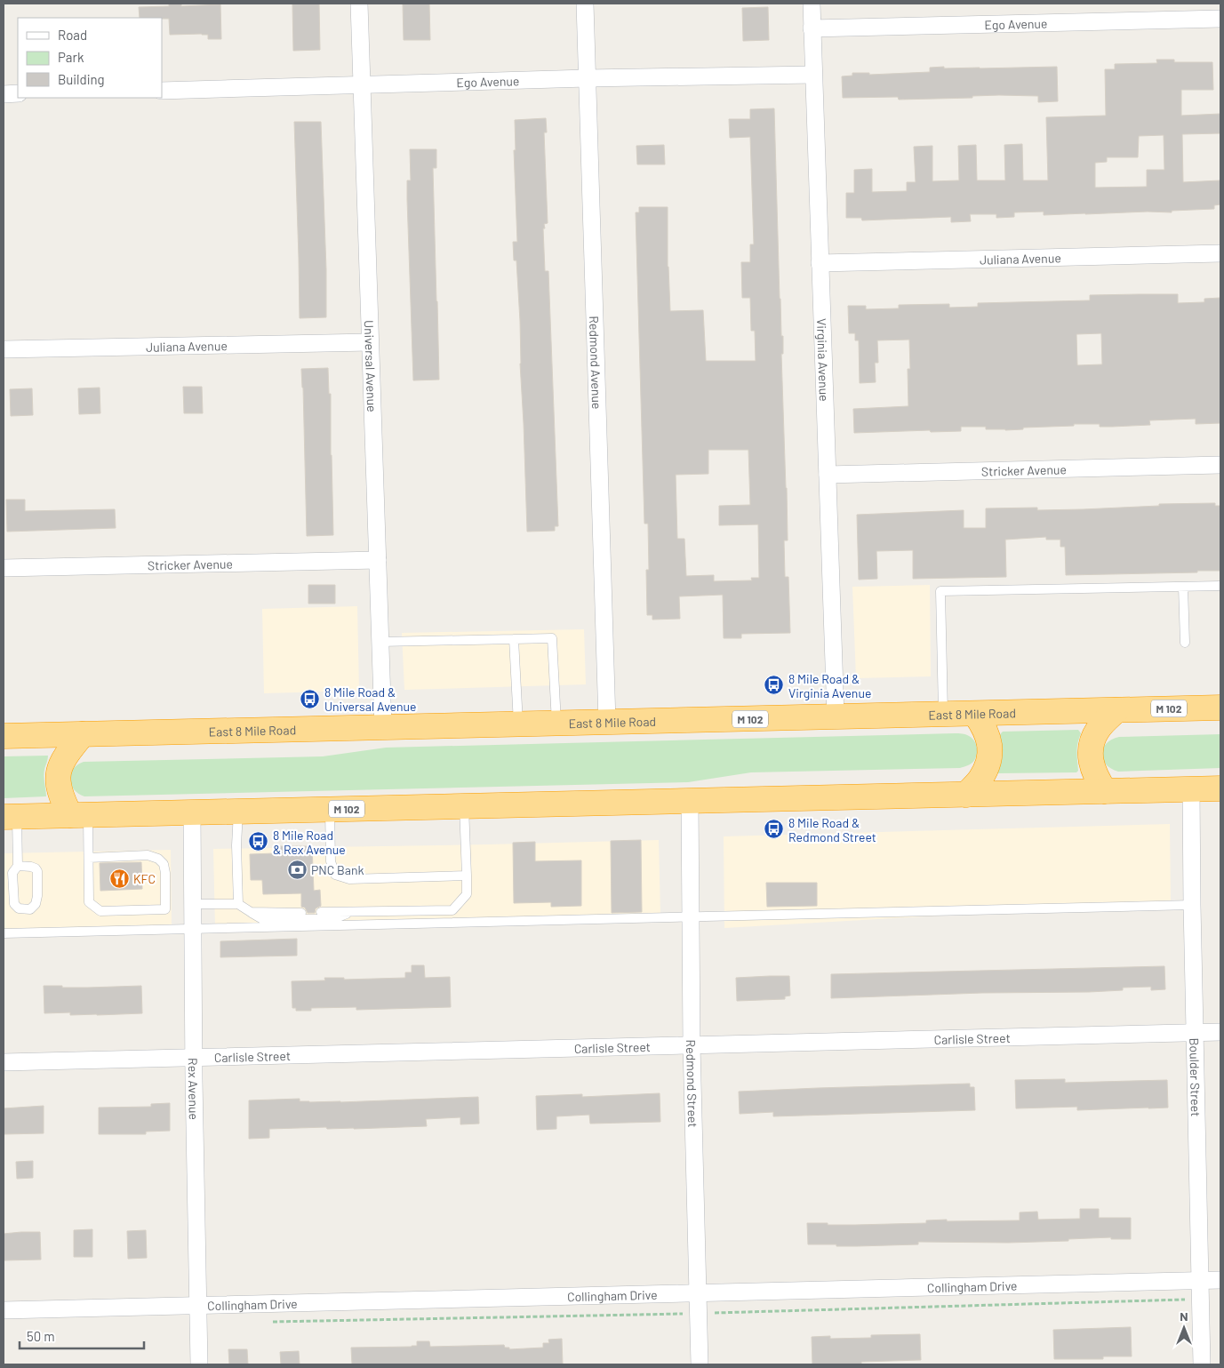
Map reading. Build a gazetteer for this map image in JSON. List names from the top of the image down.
{
  "streets": {
    "highway": ["M 102", "East 8 Mile Road"],
    "street": [
      "Ego Avenue",
      "Juliana Avenue",
      "Virginia Avenue",
      "Redmond Avenue",
      "Universal Avenue",
      "Stricker Avenue",
      "Carlisle Street",
      "Boulder Street",
      "Redmond Street",
      "Rex Avenue",
      "Collingham Drive"
    ]
  },
  "crossings": [
    ["Ego Avenue", "Virginia Avenue"],
    ["Ego Avenue", "Redmond Avenue"],
    ["Ego Avenue", "Universal Avenue"],
    ["Juliana Avenue", "Virginia Avenue"],
    ["Juliana Avenue", "Universal Avenue"],
    ["Virginia Avenue", "Stricker Avenue"],
    ["Virginia Avenue", "East 8 Mile Road"],
    ["Redmond Avenue", "East 8 Mile Road"],
    ["Universal Avenue", "Stricker Avenue"],
    ["Universal Avenue", "East 8 Mile Road"],
    ["M 102", "Boulder Street"],
    ["M 102", "Redmond Street"],
    ["M 102", "Rex Avenue"],
    ["Carlisle Street", "Boulder Street"],
    ["Carlisle Street", "Redmond Street"],
    ["Carlisle Street", "Rex Avenue"],
    ["Boulder Street", "Collingham Drive"],
    ["Redmond Street", "Collingham Drive"],
    ["Rex Avenue", "Collingham Drive"]
  ],
  "places": {
    "bus stop": [
      "8 Mile Road & Virginia Avenue",
      "8 Mile Road & Universal Avenue",
      "8 Mile Road & Redmond Street",
      "8 Mile Road & Rex Avenue"
    ],
    "bank": ["PNC Bank"],
    "restaurant": ["KFC"]
  },
  "legend": ["Road", "Park", "Building"],
  "scale_bar": "50 m",
  "north": "top"
}
